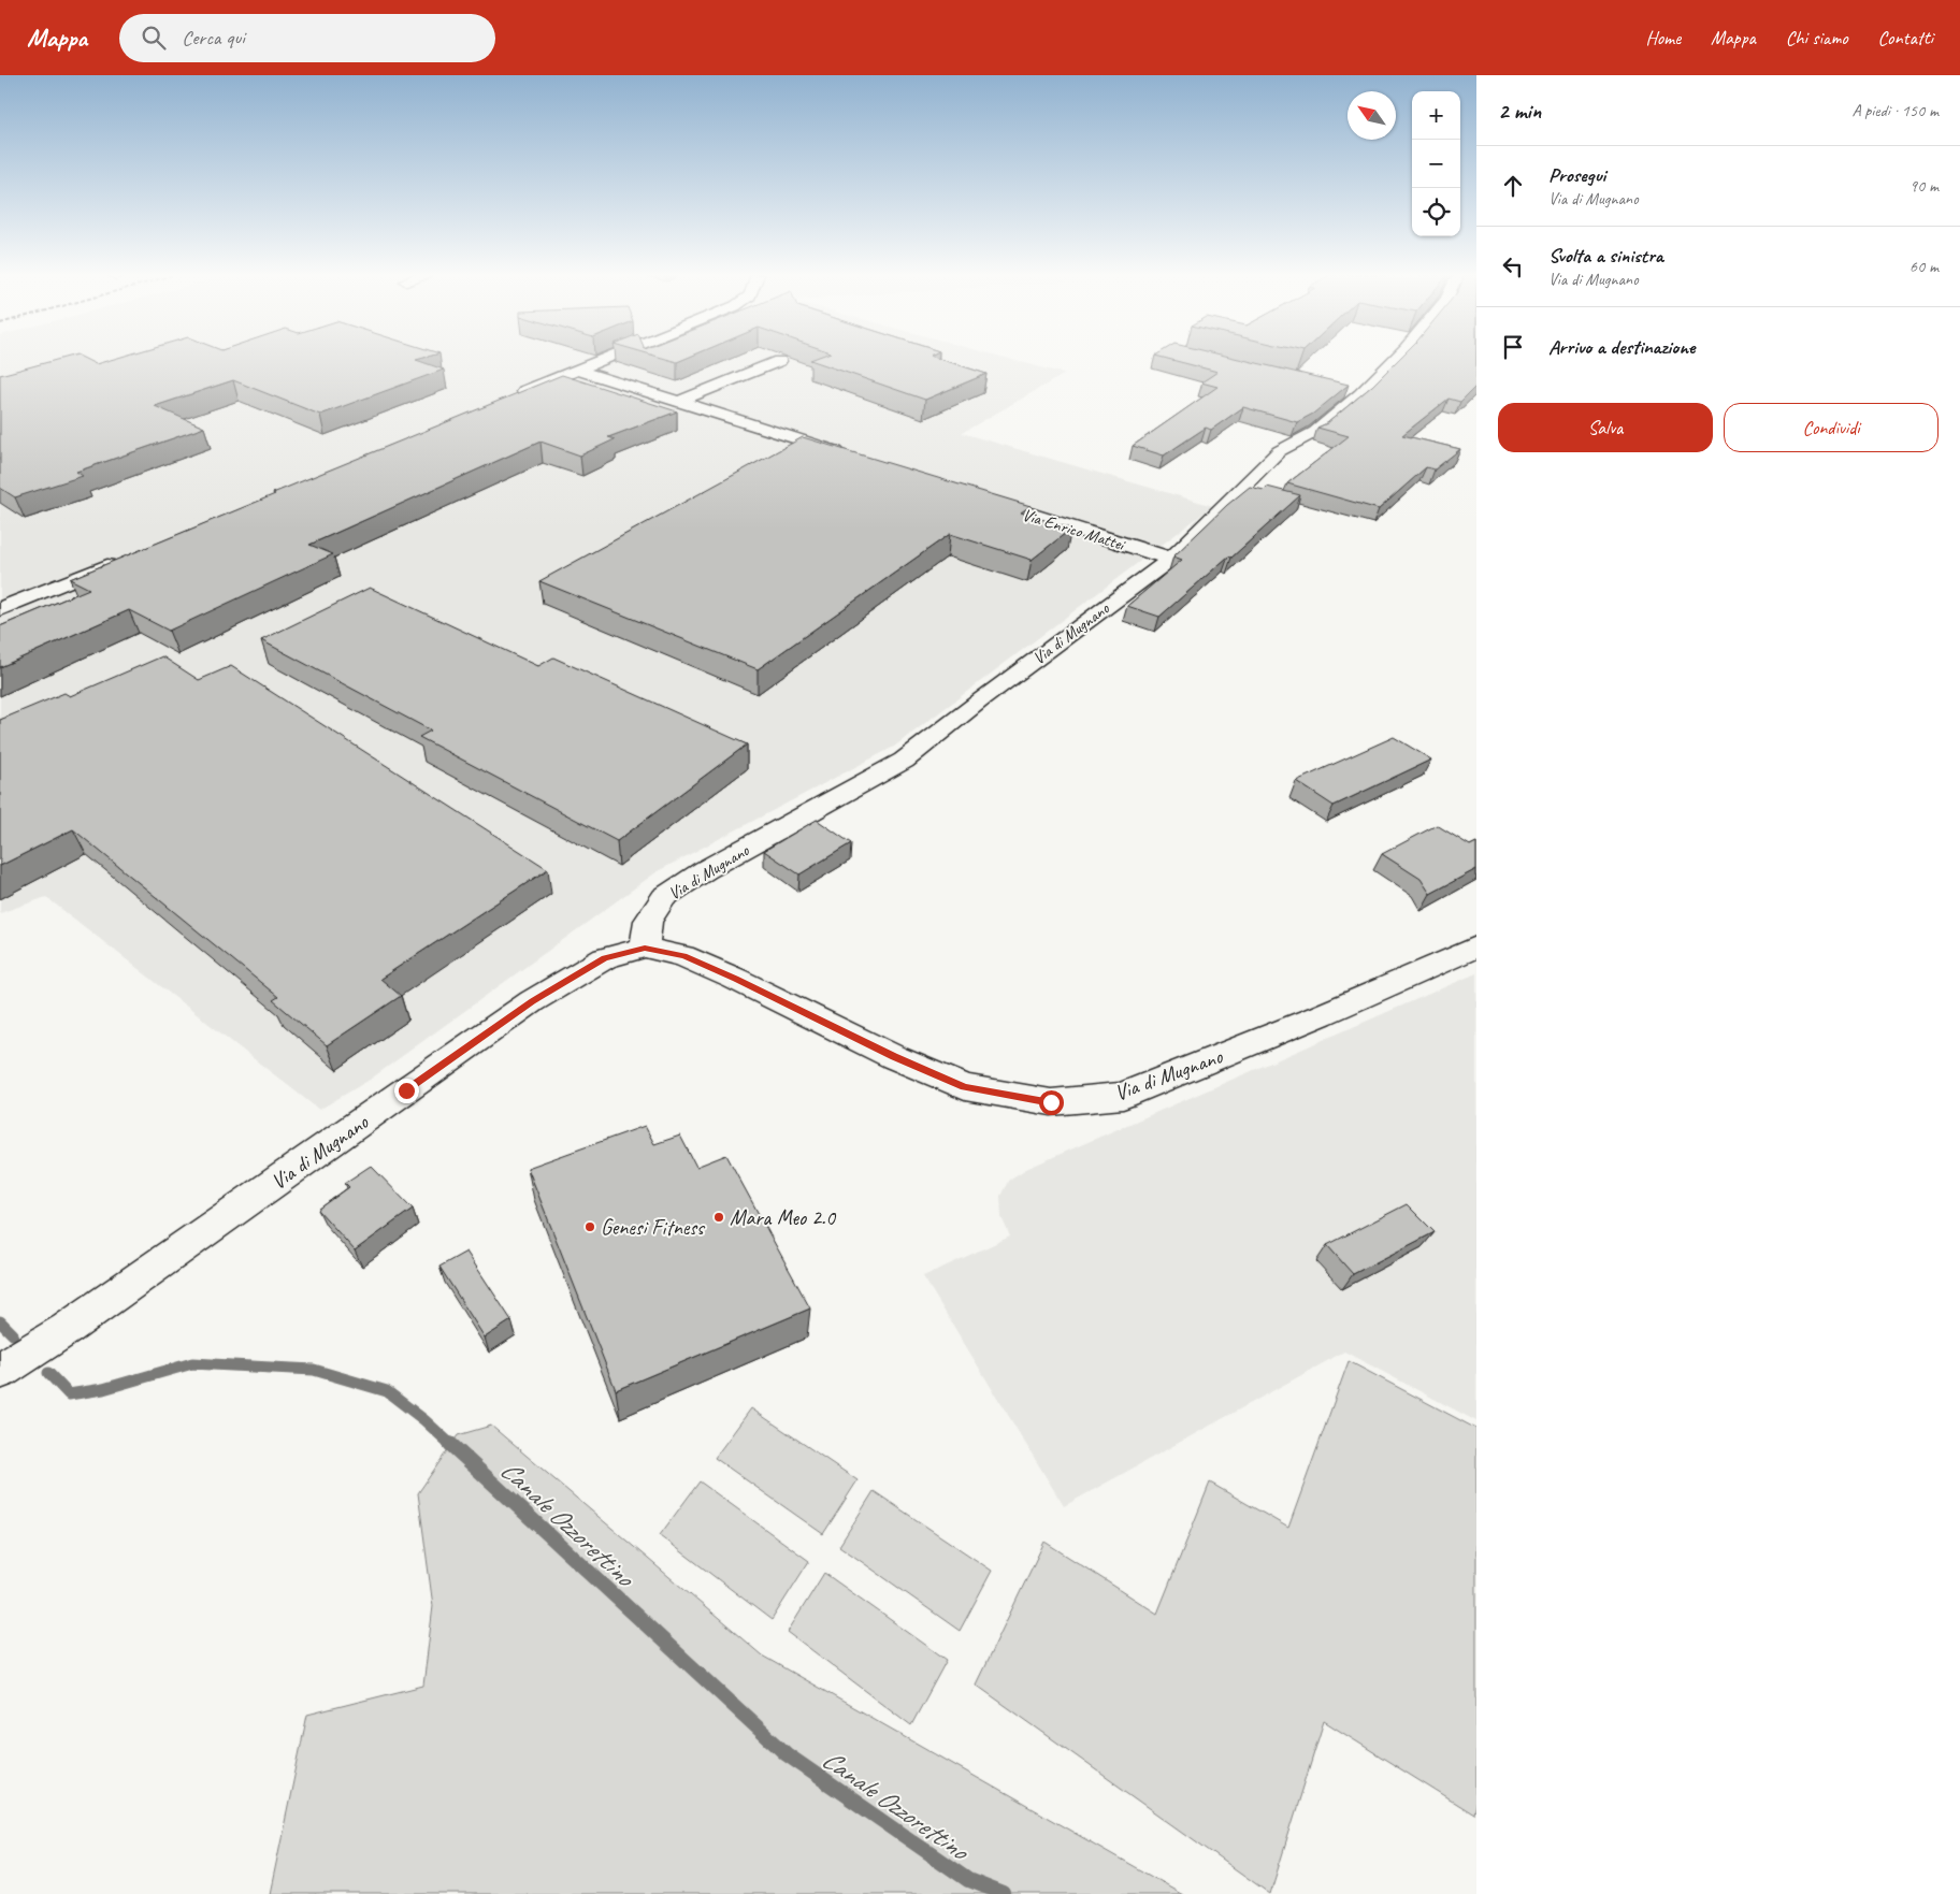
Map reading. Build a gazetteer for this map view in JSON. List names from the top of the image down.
{
  "streets": {
    "street": ["Via Enrico Mattei", "Via di Mugnano"]
  },
  "crossings": [
    ["Via Enrico Mattei", "Via di Mugnano"]
  ],
  "water": ["Canale Ozzorettino"],
  "places": ["Mara Meo 2.0", "Genesi Fitness"],
  "north": "top left",
  "page": {
    "header": "Mappa",
    "search": "Cerca qui",
    "nav": [
      "Home",
      "Mappa",
      "Chi siamo",
      "Contatti"
    ],
    "heading": ["2 min", "A piedi · 150 m"],
    "map_buttons": ["+", "−"],
    "list": [
      ["Prosegui", "Via di Mugnano", "90 m"],
      ["Svolta a sinistra", "Via di Mugnano", "60 m"],
      "Arrivo a destinazione"
    ],
    "buttons": ["Salva", "Condividi"]
  }
}
